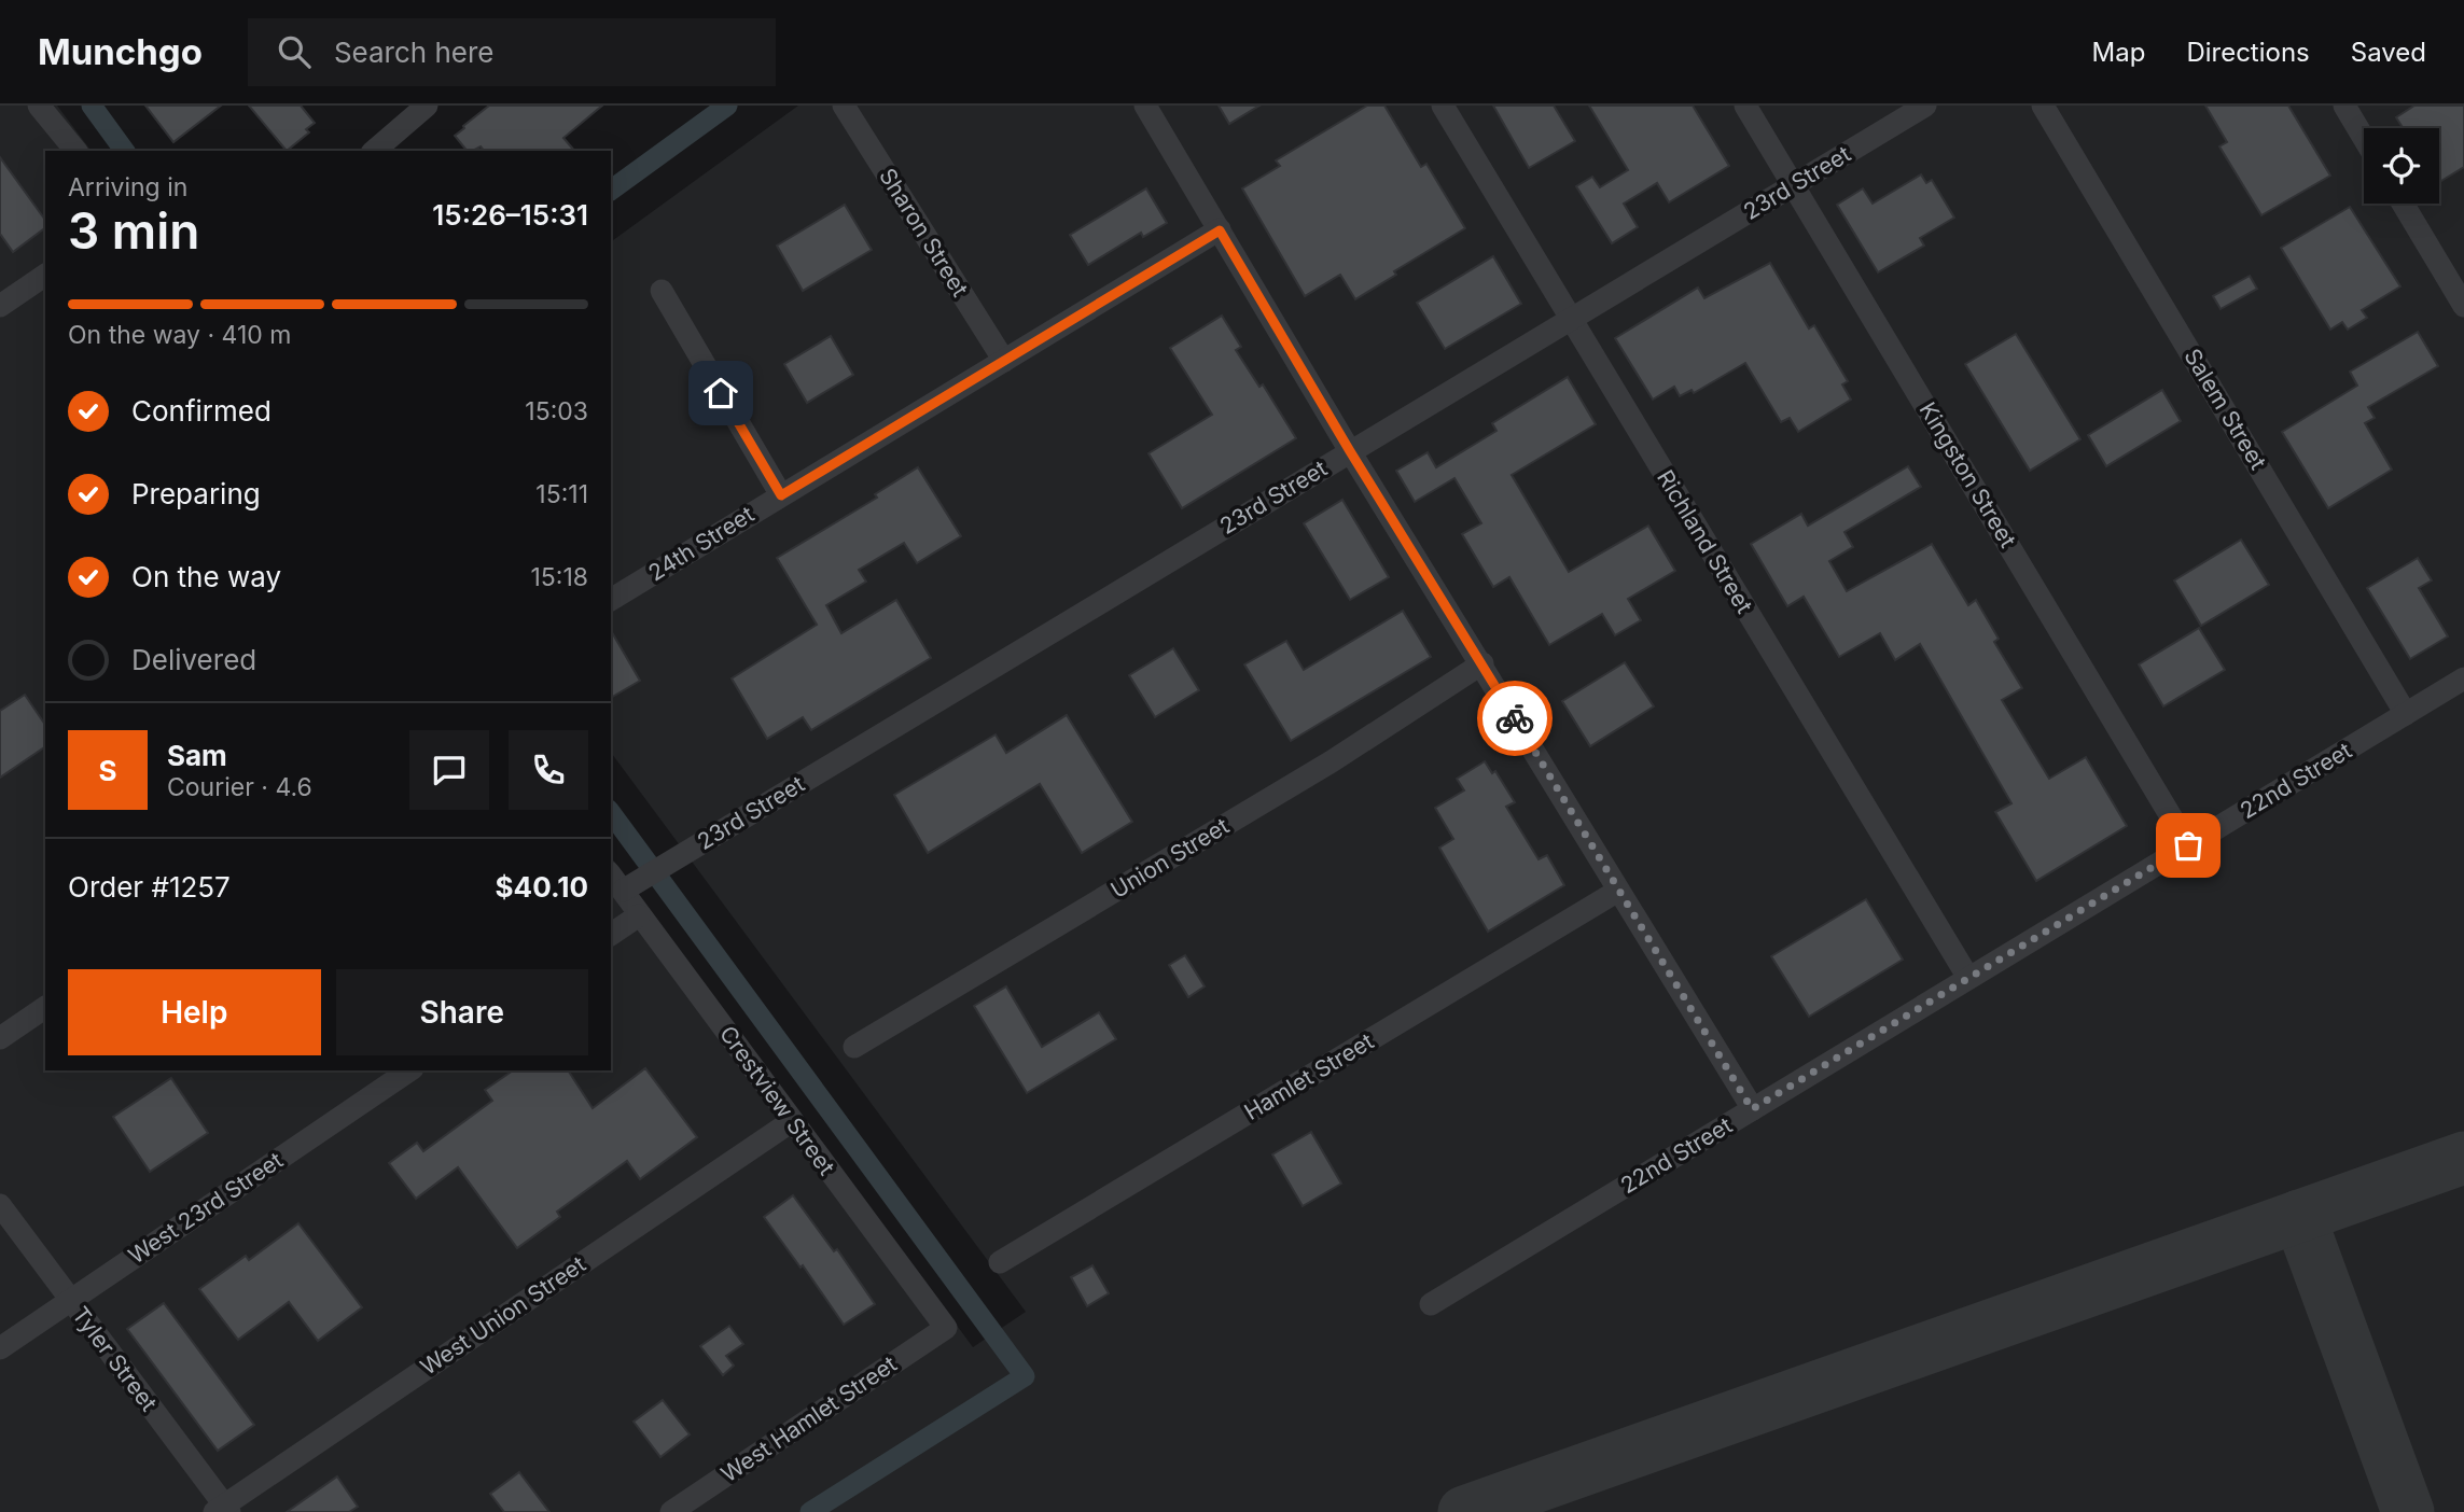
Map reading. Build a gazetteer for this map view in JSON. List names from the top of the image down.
{
  "streets": {
    "street": [
      "23rd Street",
      "Sharon Street",
      "Salem Street",
      "Kingston Street",
      "Richland Street",
      "24th Street",
      "22nd Street",
      "Union Street",
      "Hamlet Street",
      "Crestview Street",
      "West 23rd Street",
      "West Union Street",
      "Tyler Street",
      "West Hamlet Street"
    ]
  },
  "crossings": [
    ["23rd Street", "Kingston Street"],
    ["23rd Street", "Richland Street"],
    ["23rd Street", "Crestview Street"],
    ["Sharon Street", "24th Street"],
    ["Salem Street", "22nd Street"],
    ["Kingston Street", "22nd Street"],
    ["Richland Street", "22nd Street"],
    ["Crestview Street", "West Union Street"],
    ["Crestview Street", "West Hamlet Street"],
    ["West 23rd Street", "Tyler Street"],
    ["West Union Street", "Tyler Street"]
  ],
  "page": {
    "header": "Munchgo",
    "search": "Search here",
    "nav": ["Map", "Directions", "Saved"],
    "heading": ["3 min", "Arriving in", "15:26–15:31"],
    "panel": [
      "Sam",
      "Courier · 4.6",
      "Order #1257",
      "$40.10"
    ],
    "bar": "On the way · 410 m",
    "list": [
      ["Confirmed", "15:03"],
      ["Preparing", "15:11"],
      ["On the way", "15:18"],
      "Delivered"
    ],
    "round": "S",
    "buttons": ["Help", "Share"]
  }
}
